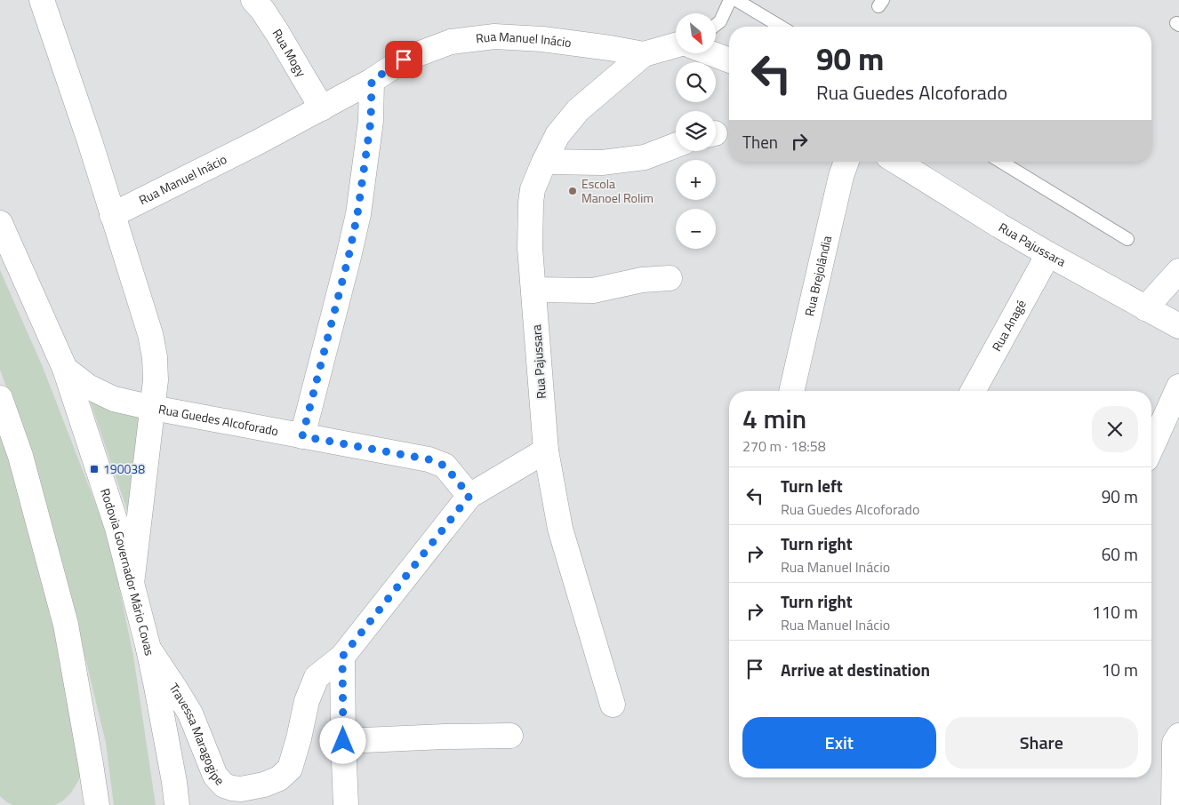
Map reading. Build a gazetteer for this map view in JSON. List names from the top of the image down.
{
  "streets": {
    "main road": [
      "Rua Manuel Inácio",
      "Rua Mogy",
      "Rua Pajussara",
      "Rua Brejolândia",
      "Rua Anagé",
      "Rua Guedes Alcoforado",
      "Rodovia Governador Mário Covas",
      "Travessa Maragogipe"
    ]
  },
  "crossings": [
    ["Rua Manuel Inácio", "Rua Mogy"],
    ["Rua Manuel Inácio", "Rua Pajussara"],
    ["Rua Pajussara", "Rua Anagé"],
    ["Rua Guedes Alcoforado", "Rodovia Governador Mário Covas"],
    ["Rua Guedes Alcoforado", "Travessa Maragogipe"],
    ["Rodovia Governador Mário Covas", "Travessa Maragogipe"]
  ],
  "places": {
    "other": ["Escola Manoel Rolim"],
    "transit": ["190038"]
  },
  "north": "bottom right",
  "page": {
    "map_buttons": ["+", "−"],
    "turn": ["90 m", "Rua Guedes Alcoforado"],
    "then": "Then",
    "heading": ["4 min", "270 m · 18:58"],
    "list": [
      {
        "name": "Turn left",
        "note": "Rua Guedes Alcoforado",
        "value": "90 m"
      },
      {
        "name": "Turn right",
        "note": "Rua Manuel Inácio",
        "value": "60 m"
      },
      {
        "name": "Turn right",
        "note": "Rua Manuel Inácio",
        "value": "110 m"
      },
      {
        "name": "Arrive at destination",
        "value": "10 m"
      }
    ],
    "buttons": ["Exit", "Share"]
  }
}
